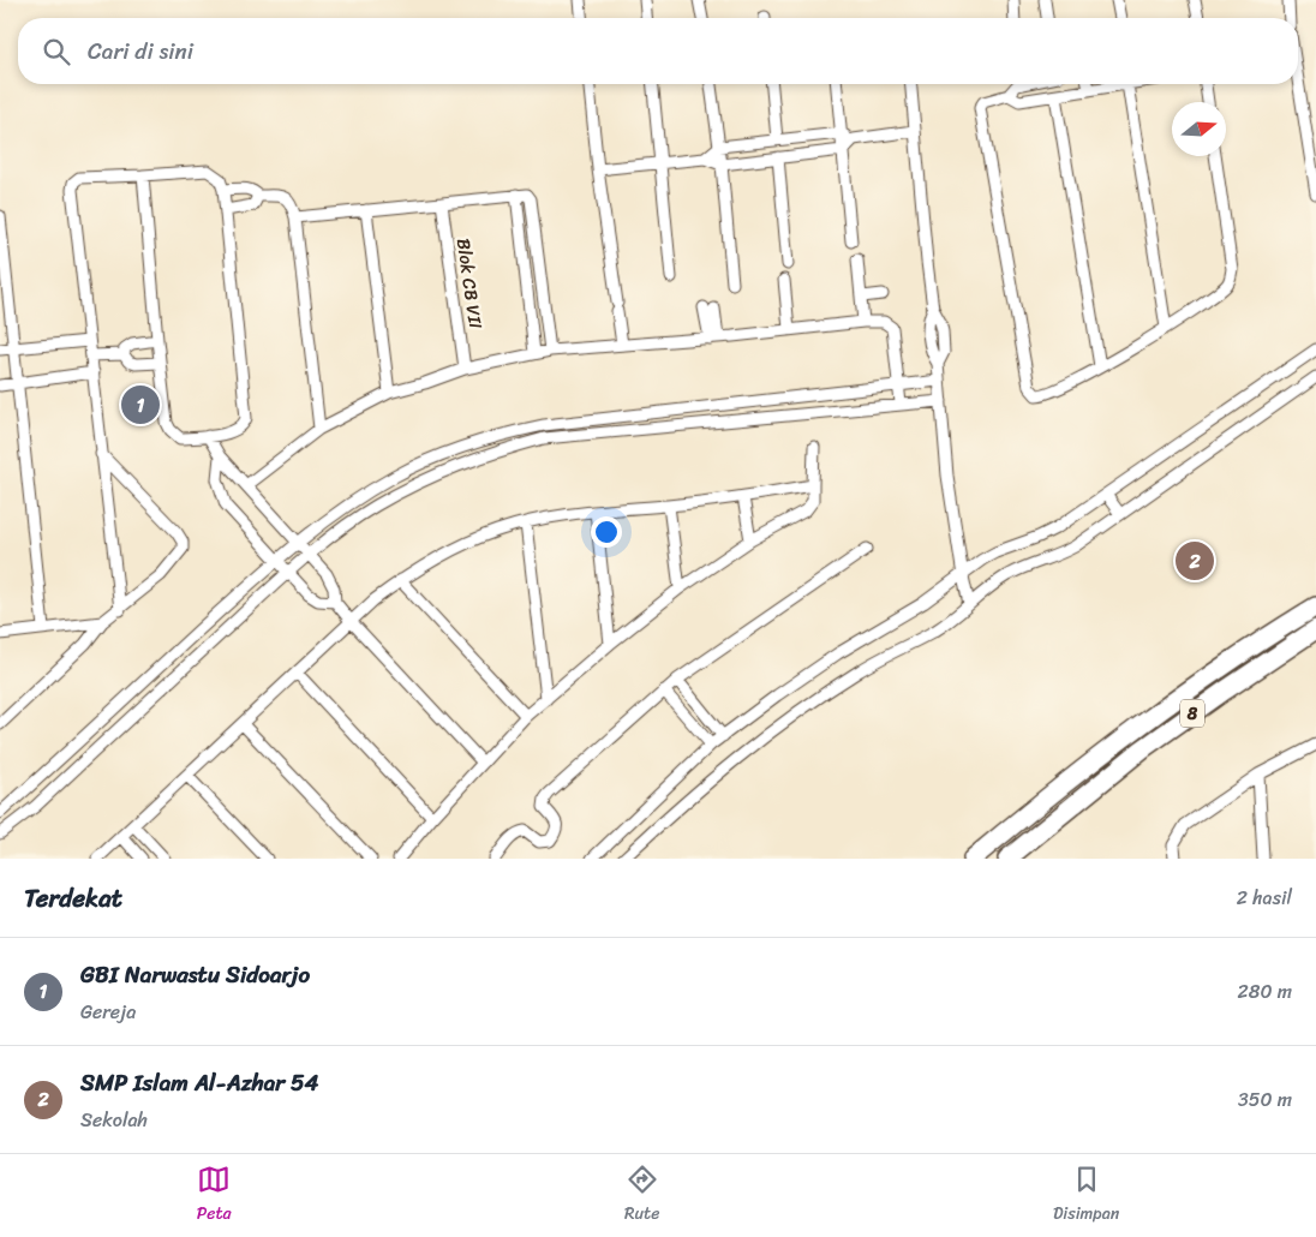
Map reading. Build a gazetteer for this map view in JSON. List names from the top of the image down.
{
  "streets": {
    "highway": ["8"],
    "street": ["Blok CB VII"]
  },
  "north": "right",
  "page": {
    "search": "Cari di sini",
    "pins": ["1", "2"],
    "heading": ["Terdekat", "2 hasil"],
    "list": [
      {
        "mark": "1",
        "name": "GBI Narwastu Sidoarjo",
        "note": "Gereja",
        "value": "280 m"
      },
      {
        "mark": "2",
        "name": "SMP Islam Al-Azhar 54",
        "note": "Sekolah",
        "value": "350 m"
      }
    ],
    "nav": ["Peta", "Rute", "Disimpan"]
  }
}
